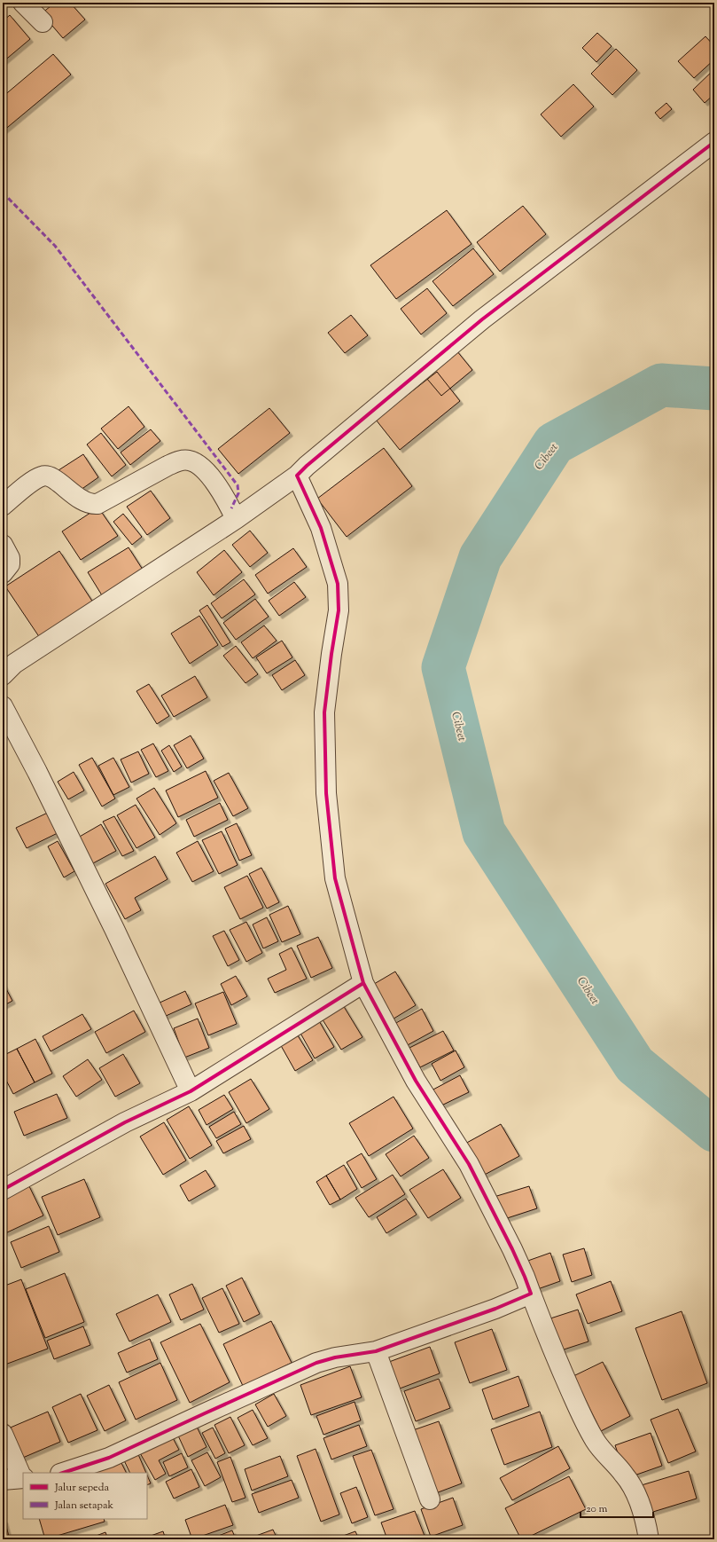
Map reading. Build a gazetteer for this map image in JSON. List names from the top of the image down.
{
  "water": ["Cibeet"],
  "legend": ["Jalur sepeda", "Jalan setapak"],
  "scale_bar": "20 m"
}
